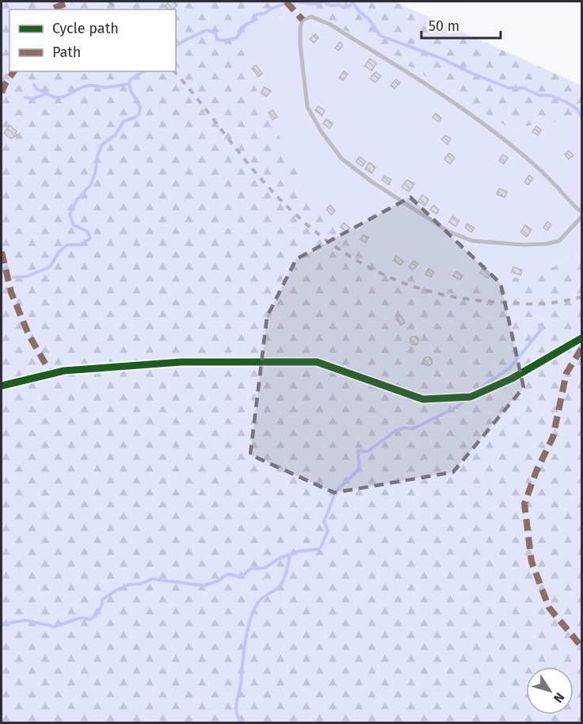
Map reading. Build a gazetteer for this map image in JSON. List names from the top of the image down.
{
  "legend": ["Cycle path", "Path"],
  "scale_bar": "50 m",
  "north": "bottom right"
}
